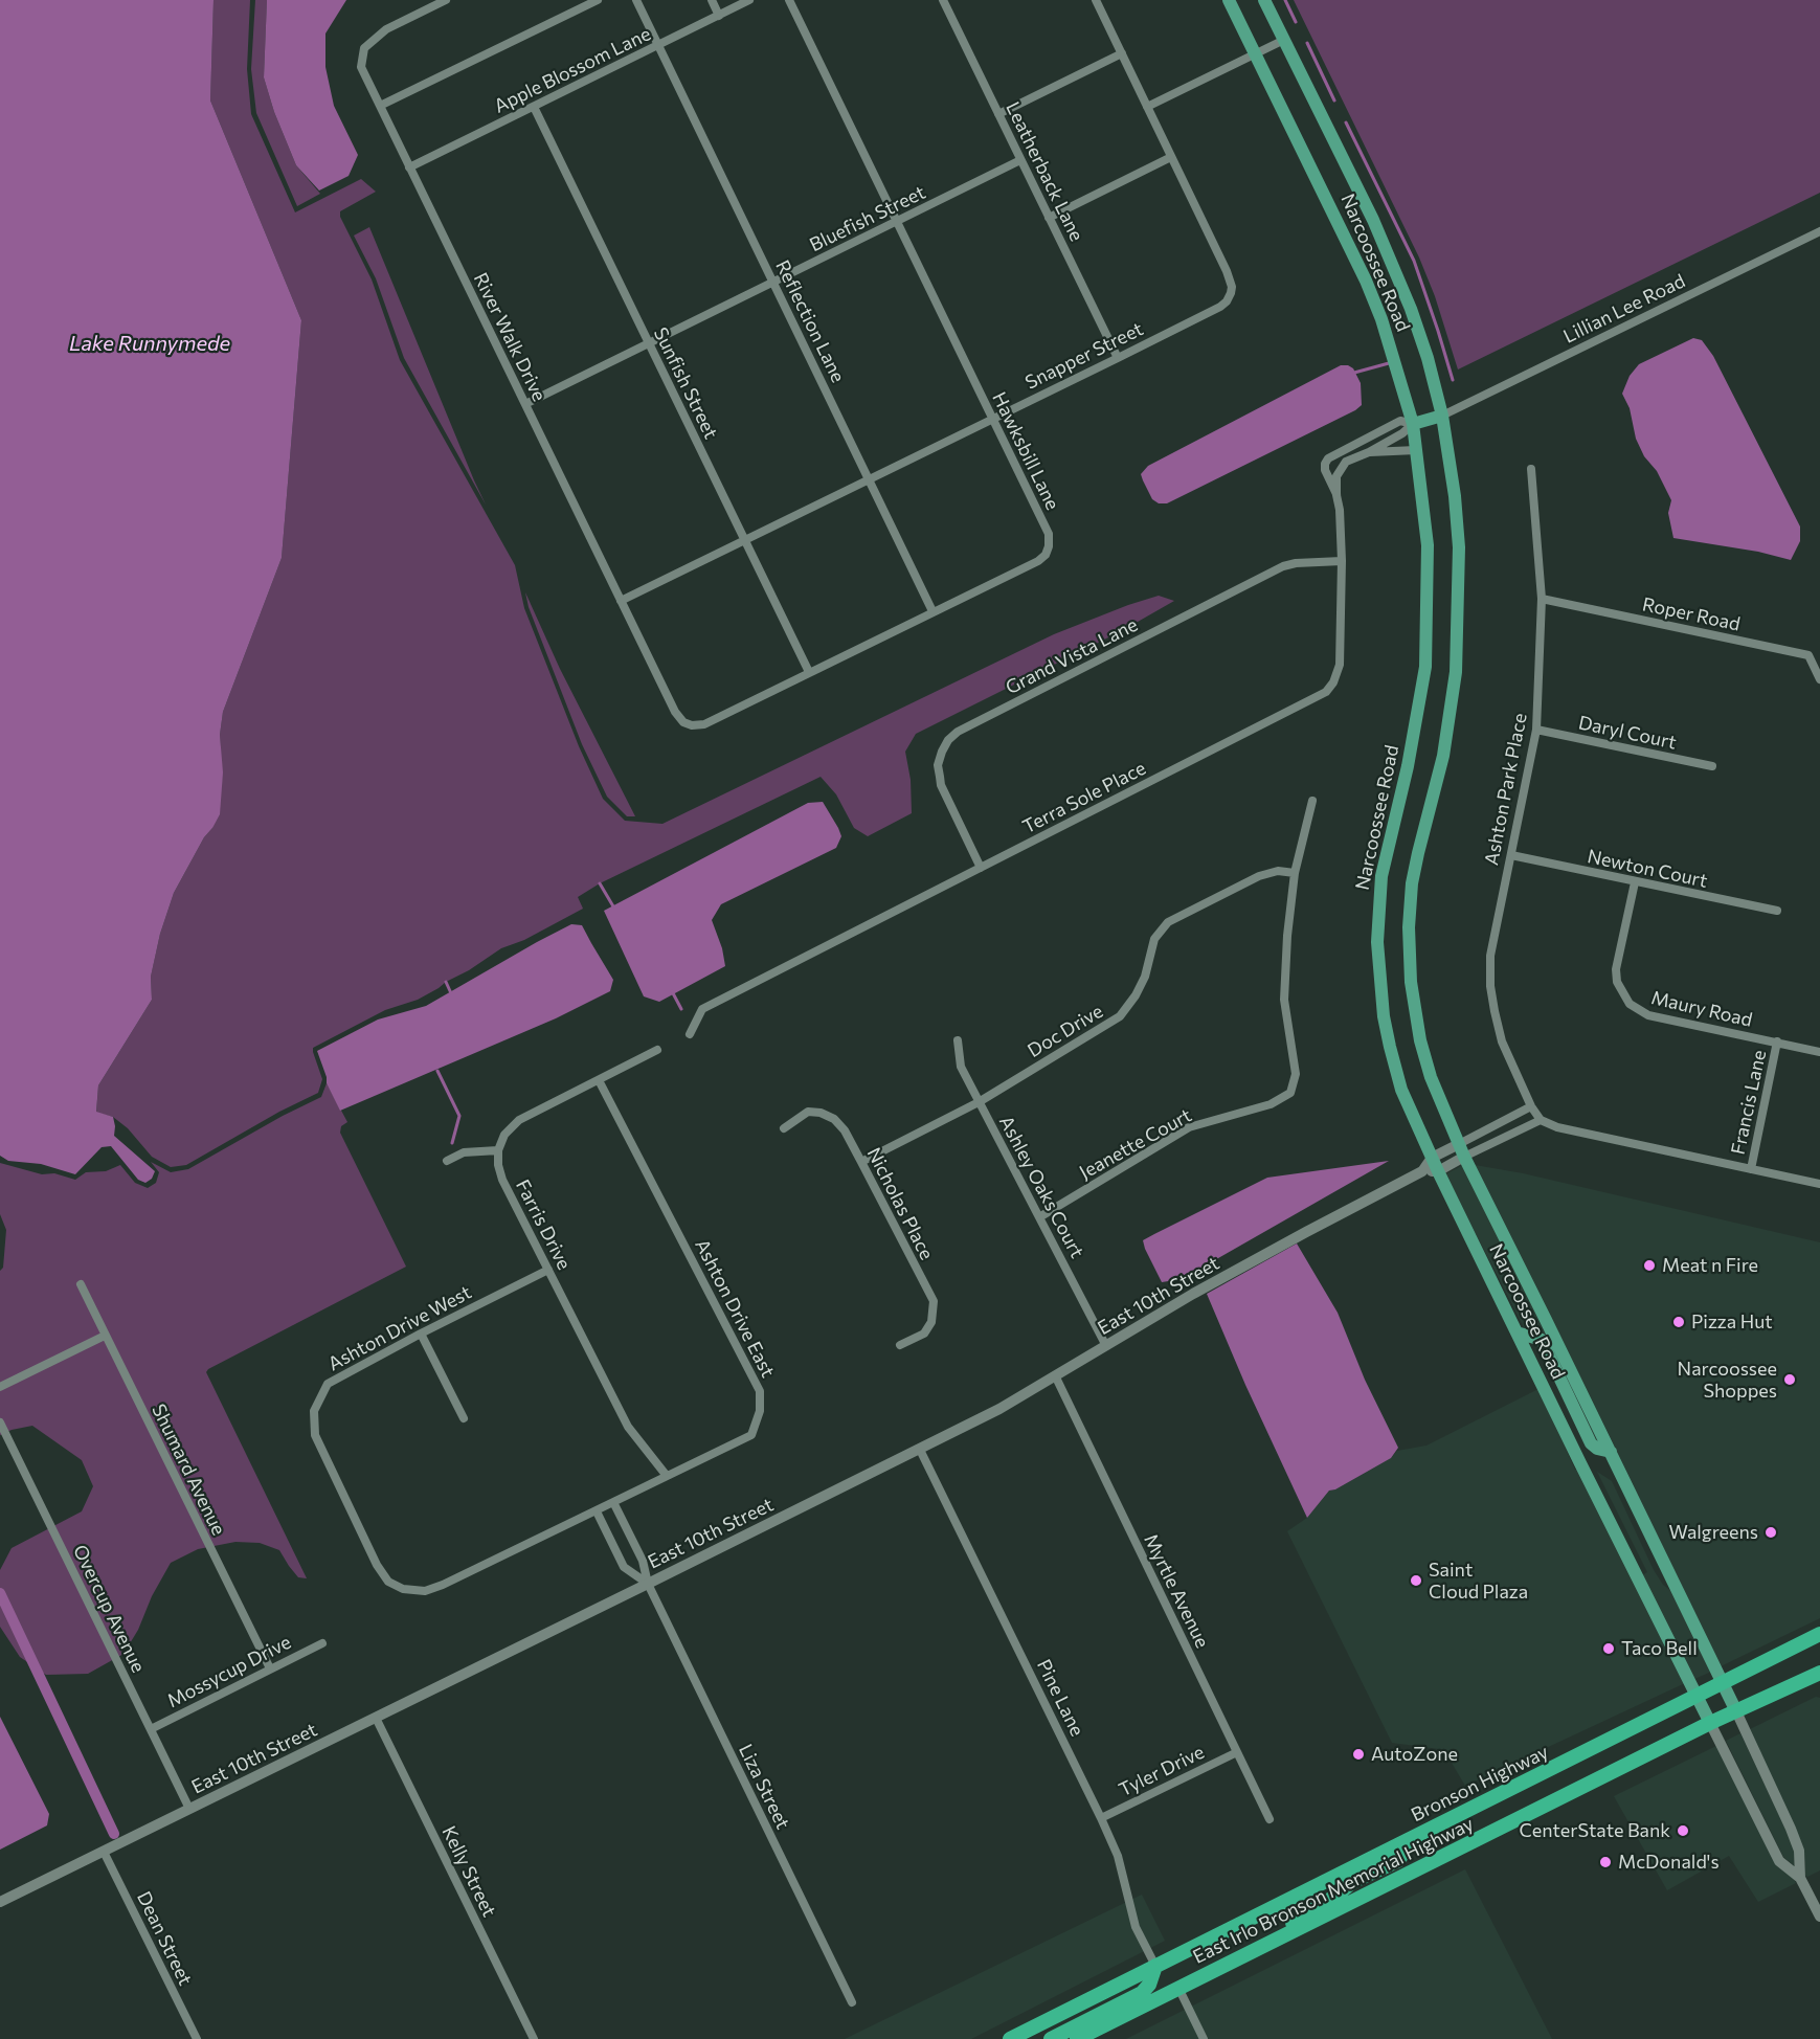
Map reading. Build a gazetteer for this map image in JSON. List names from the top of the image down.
{
  "streets": {
    "highway": ["Bronson Highway", "East Irlo Bronson Memorial Highway"],
    "main road": ["Narcoossee Road"],
    "street": [
      "Apple Blossom Lane",
      "Leatherback Lane",
      "Bluefish Street",
      "Lillian Lee Road",
      "Reflection Lane",
      "River Walk Drive",
      "Snapper Street",
      "Sunfish Street",
      "Hawksbill Lane",
      "Roper Road",
      "Grand Vista Lane",
      "Daryl Court",
      "Ashton Park Place",
      "Terra Sole Place",
      "Newton Court",
      "Maury Road",
      "Doc Drive",
      "Francis Lane",
      "Jeanette Court",
      "Ashley Oaks Court",
      "Nicholas Place",
      "Farris Drive",
      "East 10th Street",
      "Ashton Drive East",
      "Ashton Drive West",
      "Shumard Avenue",
      "Myrtle Avenue",
      "Overcup Avenue",
      "Mossycup Drive",
      "Pine Lane",
      "Tyler Drive",
      "Liza Street",
      "Kelly Street",
      "Dean Street"
    ]
  },
  "crossings": [
    ["Apple Blossom Lane", "Reflection Lane"],
    ["Apple Blossom Lane", "River Walk Drive"],
    ["Apple Blossom Lane", "Sunfish Street"],
    ["Leatherback Lane", "Bluefish Street"],
    ["Leatherback Lane", "Snapper Street"],
    ["Bluefish Street", "Reflection Lane"],
    ["Bluefish Street", "River Walk Drive"],
    ["Bluefish Street", "Sunfish Street"],
    ["Bluefish Street", "Hawksbill Lane"],
    ["Narcoossee Road", "Lillian Lee Road"],
    ["Narcoossee Road", "Terra Sole Place"],
    ["Narcoossee Road", "East 10th Street"],
    ["Narcoossee Road", "Bronson Highway"],
    ["Narcoossee Road", "East Irlo Bronson Memorial Highway"],
    ["Reflection Lane", "Snapper Street"],
    ["Reflection Lane", "Hawksbill Lane"],
    ["River Walk Drive", "Snapper Street"],
    ["River Walk Drive", "Hawksbill Lane"],
    ["Snapper Street", "Sunfish Street"],
    ["Snapper Street", "Hawksbill Lane"],
    ["Sunfish Street", "Hawksbill Lane"],
    ["Roper Road", "Ashton Park Place"],
    ["Grand Vista Lane", "Terra Sole Place"],
    ["Daryl Court", "Ashton Park Place"],
    ["Ashton Park Place", "Newton Court"],
    ["Newton Court", "Maury Road"],
    ["Maury Road", "Francis Lane"],
    ["Doc Drive", "Jeanette Court"],
    ["Doc Drive", "Ashley Oaks Court"],
    ["Doc Drive", "Nicholas Place"],
    ["Jeanette Court", "Ashley Oaks Court"],
    ["Ashley Oaks Court", "East 10th Street"],
    ["Farris Drive", "Ashton Drive East"],
    ["Farris Drive", "Ashton Drive West"],
    ["East 10th Street", "Myrtle Avenue"],
    ["East 10th Street", "Overcup Avenue"],
    ["East 10th Street", "Pine Lane"],
    ["East 10th Street", "Liza Street"],
    ["East 10th Street", "Kelly Street"],
    ["East 10th Street", "Dean Street"],
    ["Ashton Drive East", "Ashton Drive West"],
    ["Ashton Drive East", "Liza Street"],
    ["Shumard Avenue", "Mossycup Drive"],
    ["Myrtle Avenue", "Tyler Drive"],
    ["Overcup Avenue", "Mossycup Drive"],
    ["Pine Lane", "Tyler Drive"],
    ["Pine Lane", "Bronson Highway"]
  ],
  "water": ["Lake Runnymede"],
  "places": [
    "Meat n Fire",
    "Pizza Hut",
    "Narcoossee Shoppes",
    "Walgreens",
    "Saint Cloud Plaza",
    "Taco Bell",
    "AutoZone",
    "CenterState Bank",
    "McDonald's"
  ]
}
